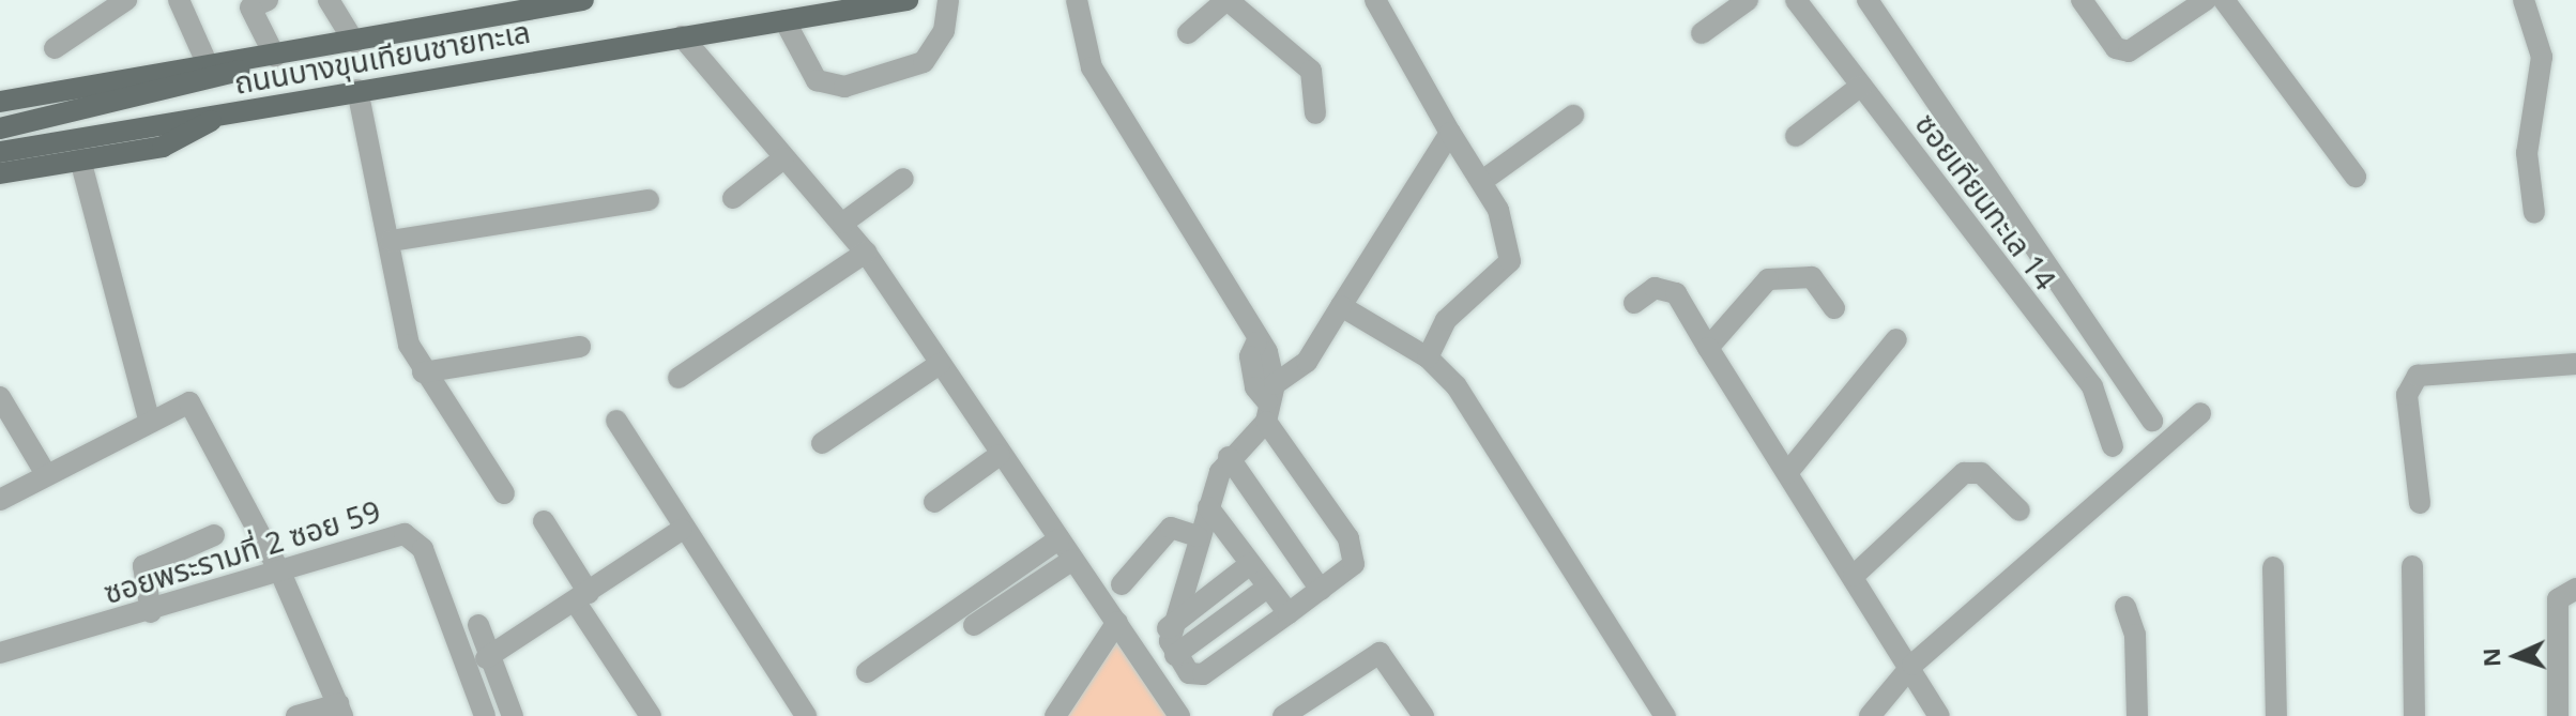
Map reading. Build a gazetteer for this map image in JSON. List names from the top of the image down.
{
  "streets": {
    "main road": ["ถนนบางขุนเทียนชายทะเล"],
    "street": ["ซอยเทียนทะเล 14", "ซอยพระรามที่ 2 ซอย 59"]
  },
  "north": "left"
}
